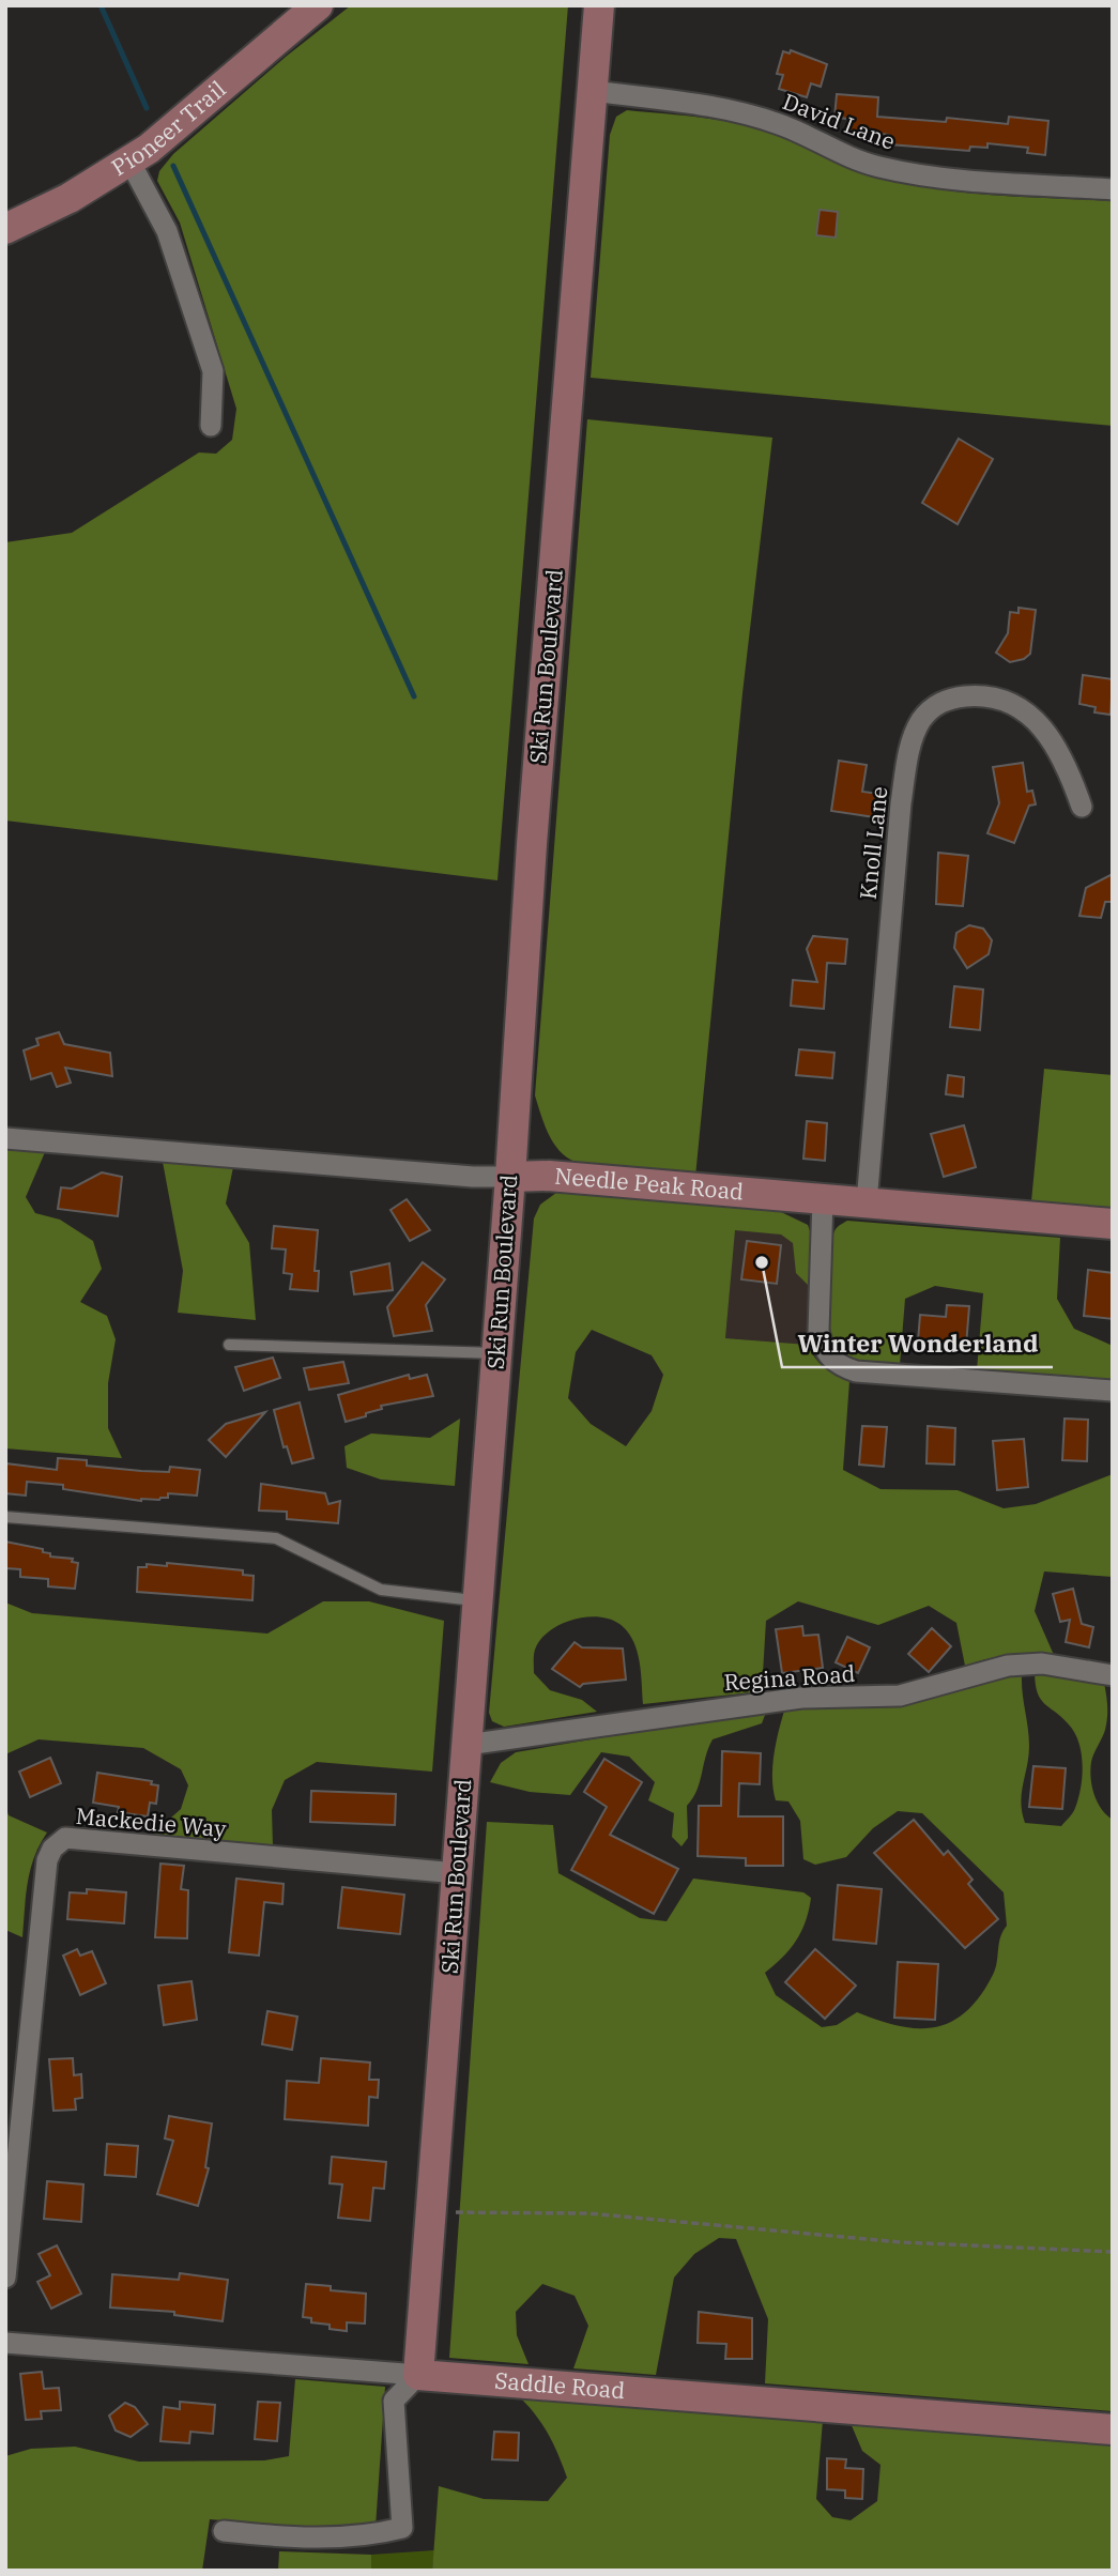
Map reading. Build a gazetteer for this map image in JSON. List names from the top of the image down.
{
  "streets": {
    "street": [
      "David Lane",
      "Pioneer Trail",
      "Ski Run Boulevard",
      "Knoll Lane",
      "Needle Peak Road",
      "Regina Road",
      "Mackedie Way",
      "Saddle Road"
    ]
  },
  "crossings": [
    ["David Lane", "Ski Run Boulevard"],
    ["Ski Run Boulevard", "Needle Peak Road"],
    ["Ski Run Boulevard", "Regina Road"],
    ["Ski Run Boulevard", "Mackedie Way"],
    ["Ski Run Boulevard", "Saddle Road"],
    ["Knoll Lane", "Needle Peak Road"]
  ],
  "places": ["Winter Wonderland"]
}
